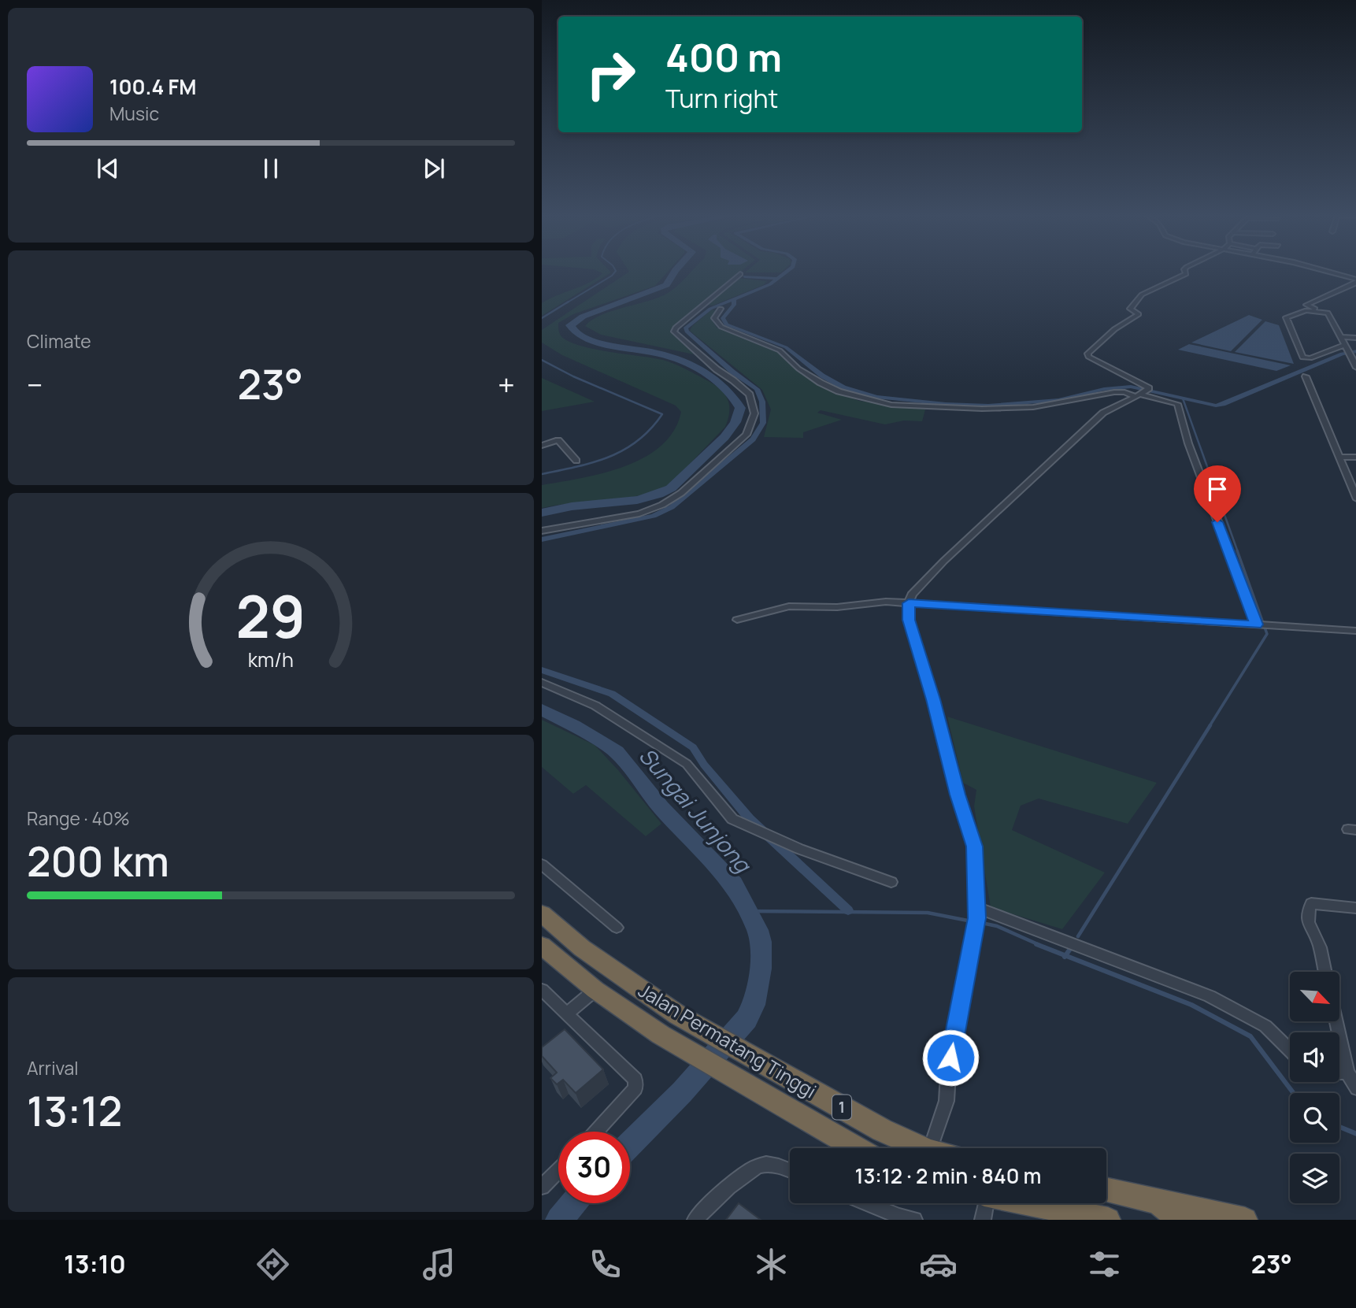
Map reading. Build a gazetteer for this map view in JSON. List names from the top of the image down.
{
  "streets": {
    "highway": ["Jalan Permatang Tinggi", "1"]
  },
  "water": ["Sungai Junjong"],
  "north": "bottom right",
  "page": {
    "turn": ["400 m", "Turn right"],
    "song": ["100.4 FM", "Music"],
    "tile": [
      "Climate",
      ["Range · 40%", "200 km"],
      ["Arrival", "13:12"]
    ],
    "heat": ["−", "23°", "+"],
    "limit": "30",
    "trip": "13:12 · 2 min · 840 m",
    "tabs": ["13:10", "23°"],
    "gauge": ["29", "km/h"]
  }
}
